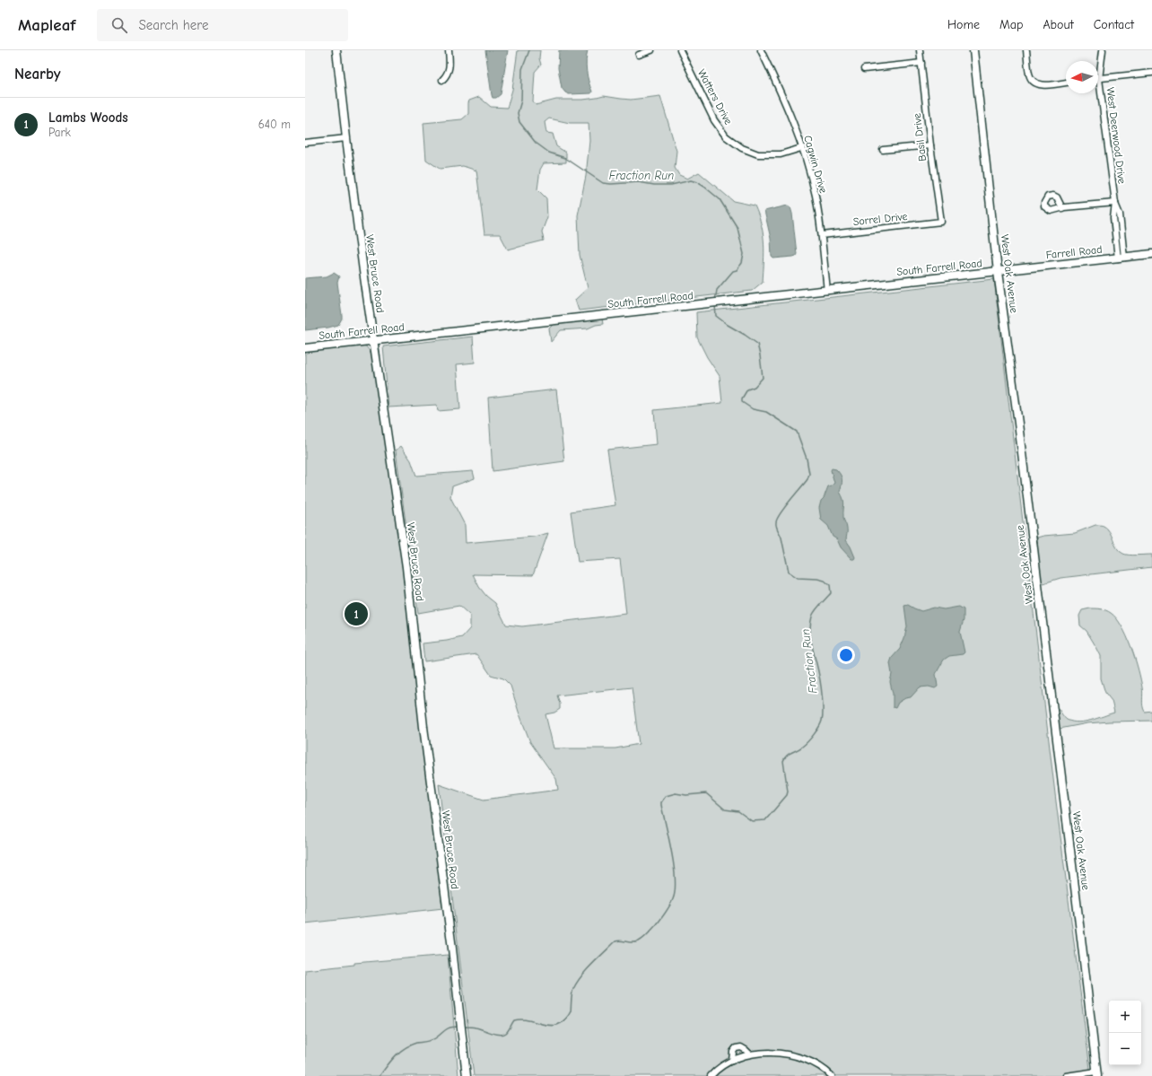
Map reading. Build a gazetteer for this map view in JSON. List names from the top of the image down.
{
  "streets": {
    "street": [
      "Watters Drive",
      "West Deerwood Drive",
      "Basil Drive",
      "Cagwin Drive",
      "Sorrel Drive",
      "Farrell Road",
      "South Farrell Road",
      "West Bruce Road",
      "West Oak Avenue"
    ]
  },
  "crossings": [
    ["Watters Drive", "Cagwin Drive"],
    ["West Deerwood Drive", "Farrell Road"],
    ["Basil Drive", "Sorrel Drive"],
    ["Cagwin Drive", "Sorrel Drive"],
    ["Cagwin Drive", "South Farrell Road"],
    ["Farrell Road", "South Farrell Road"],
    ["Farrell Road", "West Oak Avenue"],
    ["South Farrell Road", "West Bruce Road"],
    ["South Farrell Road", "West Oak Avenue"]
  ],
  "water": ["Fraction Run"],
  "north": "left",
  "page": {
    "header": "Mapleaf",
    "search": "Search here",
    "nav": [
      "Home",
      "Map",
      "About",
      "Contact"
    ],
    "heading": "Nearby",
    "list": [
      {
        "mark": "1",
        "name": "Lambs Woods",
        "note": "Park",
        "value": "640 m"
      }
    ],
    "pins": "1",
    "map_buttons": ["+", "−"]
  }
}
